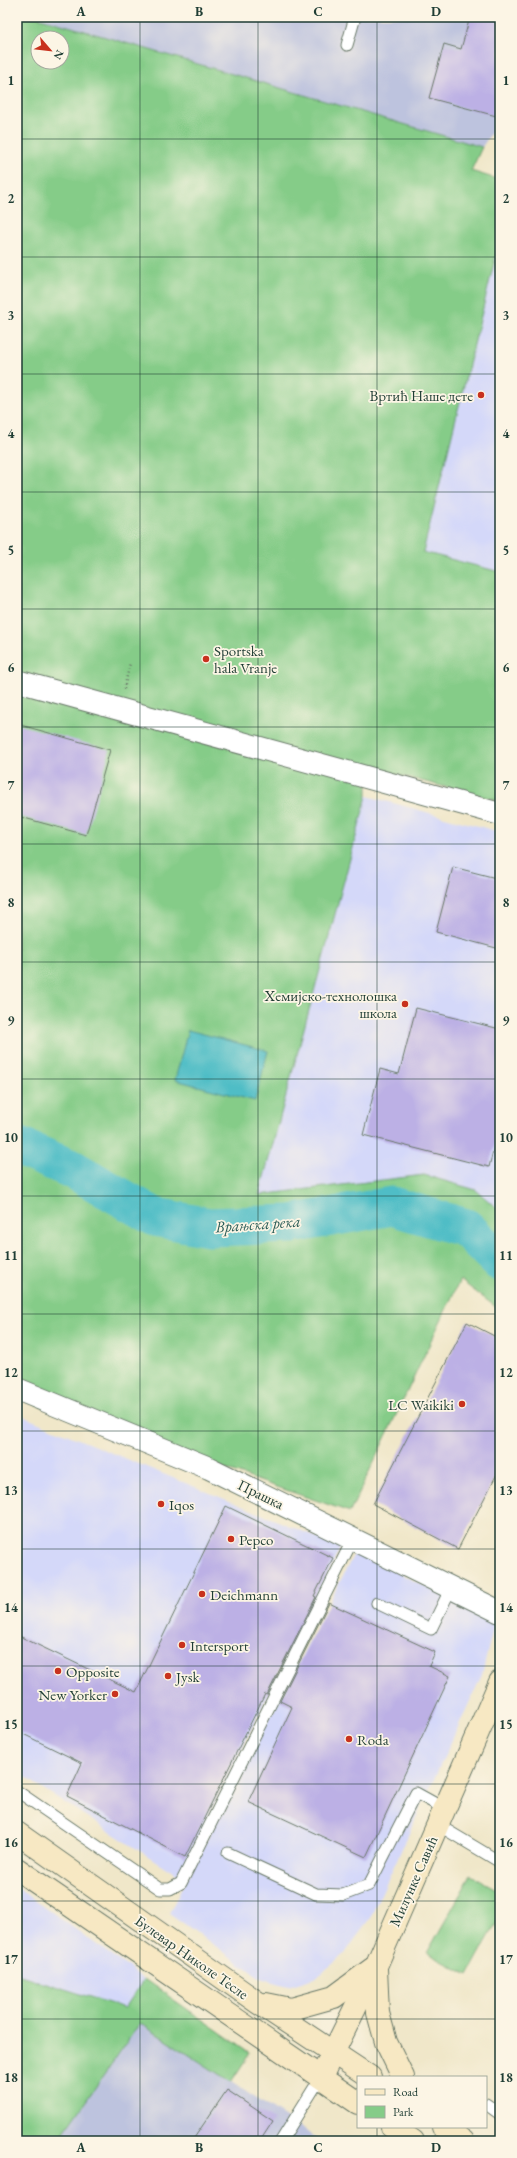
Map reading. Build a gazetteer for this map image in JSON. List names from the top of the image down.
{
  "streets": {
    "main road": ["Милунке Савић", "Булевар Николе Тесле"],
    "street": ["Прашка"]
  },
  "crossings": [
    ["Милунке Савић", "Булевар Николе Тесле"]
  ],
  "water": ["Врањска река"],
  "places": [
    "Вртић Наше дете",
    "Sportska hala Vranje",
    "Хемијско-технолошка школа",
    "LC Waikiki",
    "Iqos",
    "Pepco",
    "Deichmann",
    "Intersport",
    "Opposite",
    "Jysk",
    "New Yorker",
    "Roda"
  ],
  "legend": ["Road", "Park"],
  "north": "bottom right",
  "grid": {
    "columns": [
      "A",
      "B",
      "C",
      "D"
    ],
    "rows": [
      "1",
      "2",
      "3",
      "4",
      "5",
      "6",
      "7",
      "8",
      "9",
      "10",
      "11",
      "12",
      "13",
      "14",
      "15",
      "16",
      "17",
      "18"
    ]
  }
}
